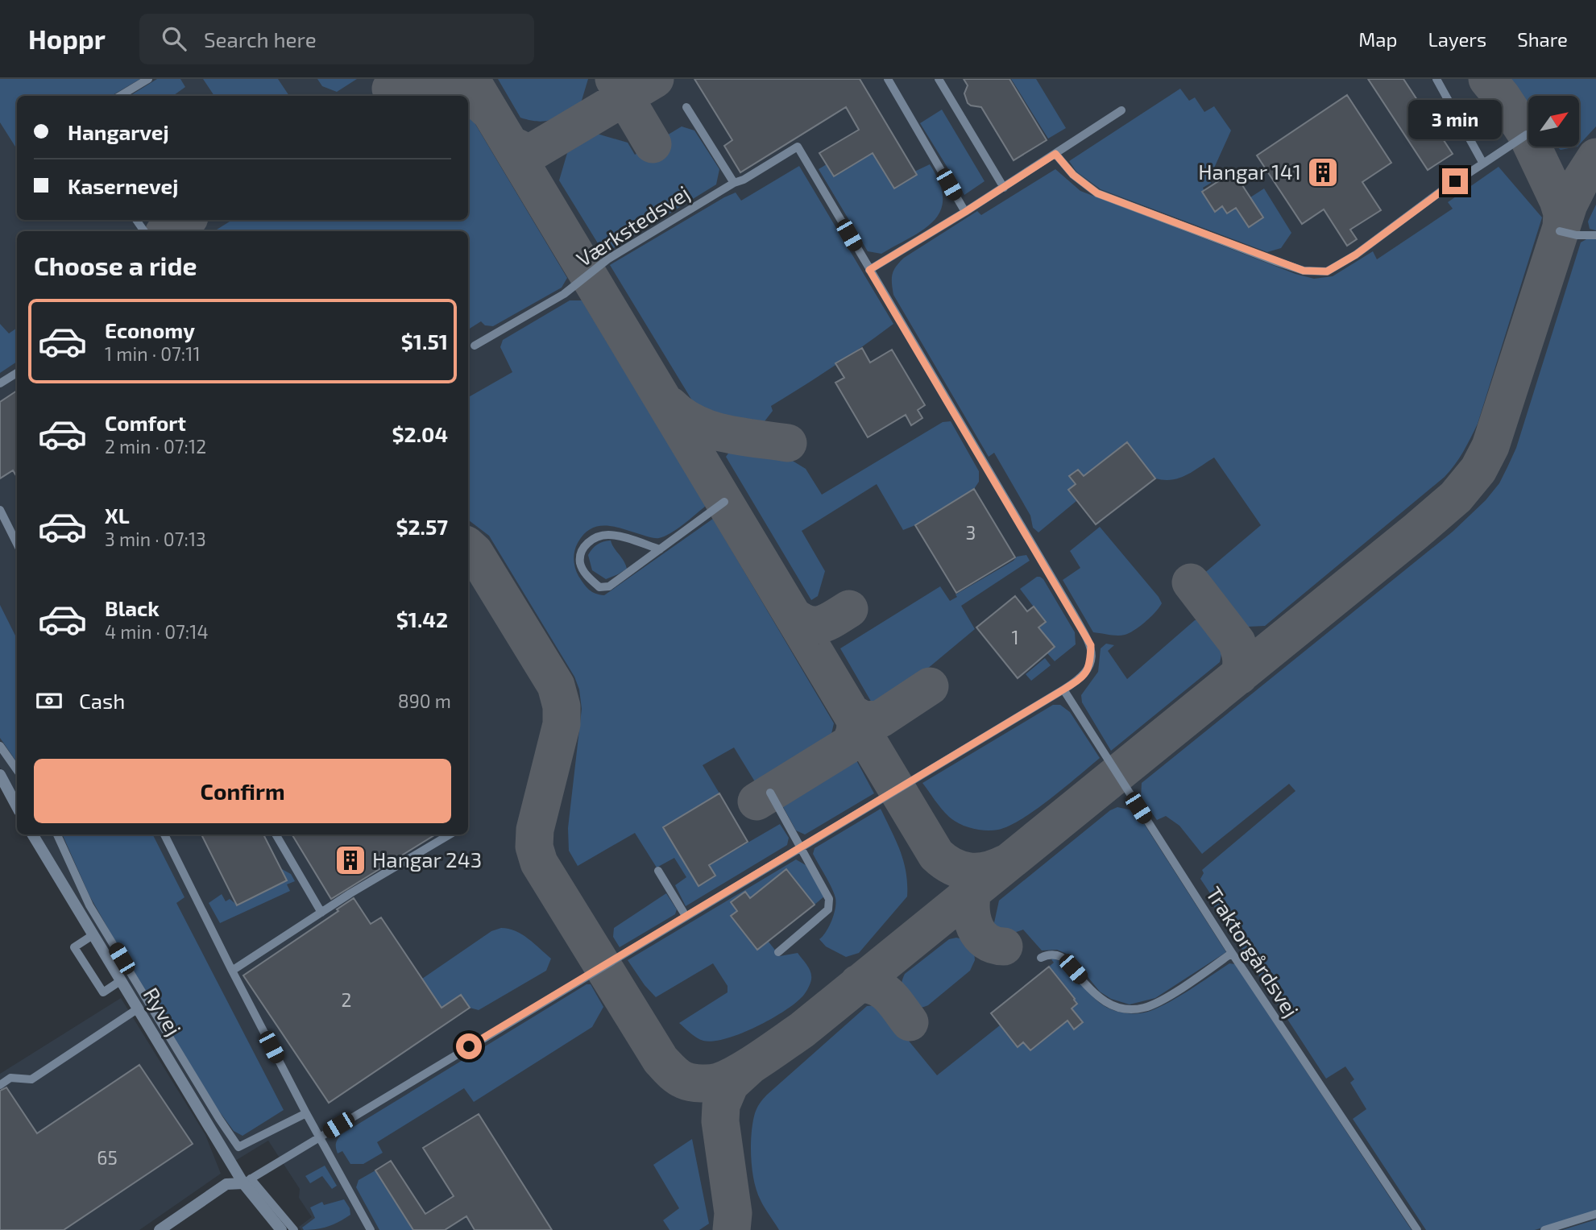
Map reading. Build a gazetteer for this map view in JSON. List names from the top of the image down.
{
  "streets": {
    "street": ["Ryvej"],
    "lane": ["Værkstedsvej", "Traktorgårdsvej"]
  },
  "places": {
    "building": ["Hangar 141", "Hangar 243"]
  },
  "house_numbers": [
    "3",
    "1",
    "2",
    "65"
  ],
  "north": "top right",
  "page": {
    "header": "Hoppr",
    "search": "Search here",
    "nav": ["Map", "Layers", "Share"],
    "banner": ["Hangarvej", "Kasernevej"],
    "bubble": "3 min",
    "heading": "Choose a ride",
    "list": [
      {
        "name": "Economy",
        "note": "1 min · 07:11",
        "value": "$1.51"
      },
      {
        "name": "Comfort",
        "note": "2 min · 07:12",
        "value": "$2.04"
      },
      {
        "name": "XL",
        "note": "3 min · 07:13",
        "value": "$2.57"
      },
      {
        "name": "Black",
        "note": "4 min · 07:14",
        "value": "$1.42"
      }
    ],
    "pay": ["Cash", "890 m"],
    "buttons": "Confirm"
  }
}
